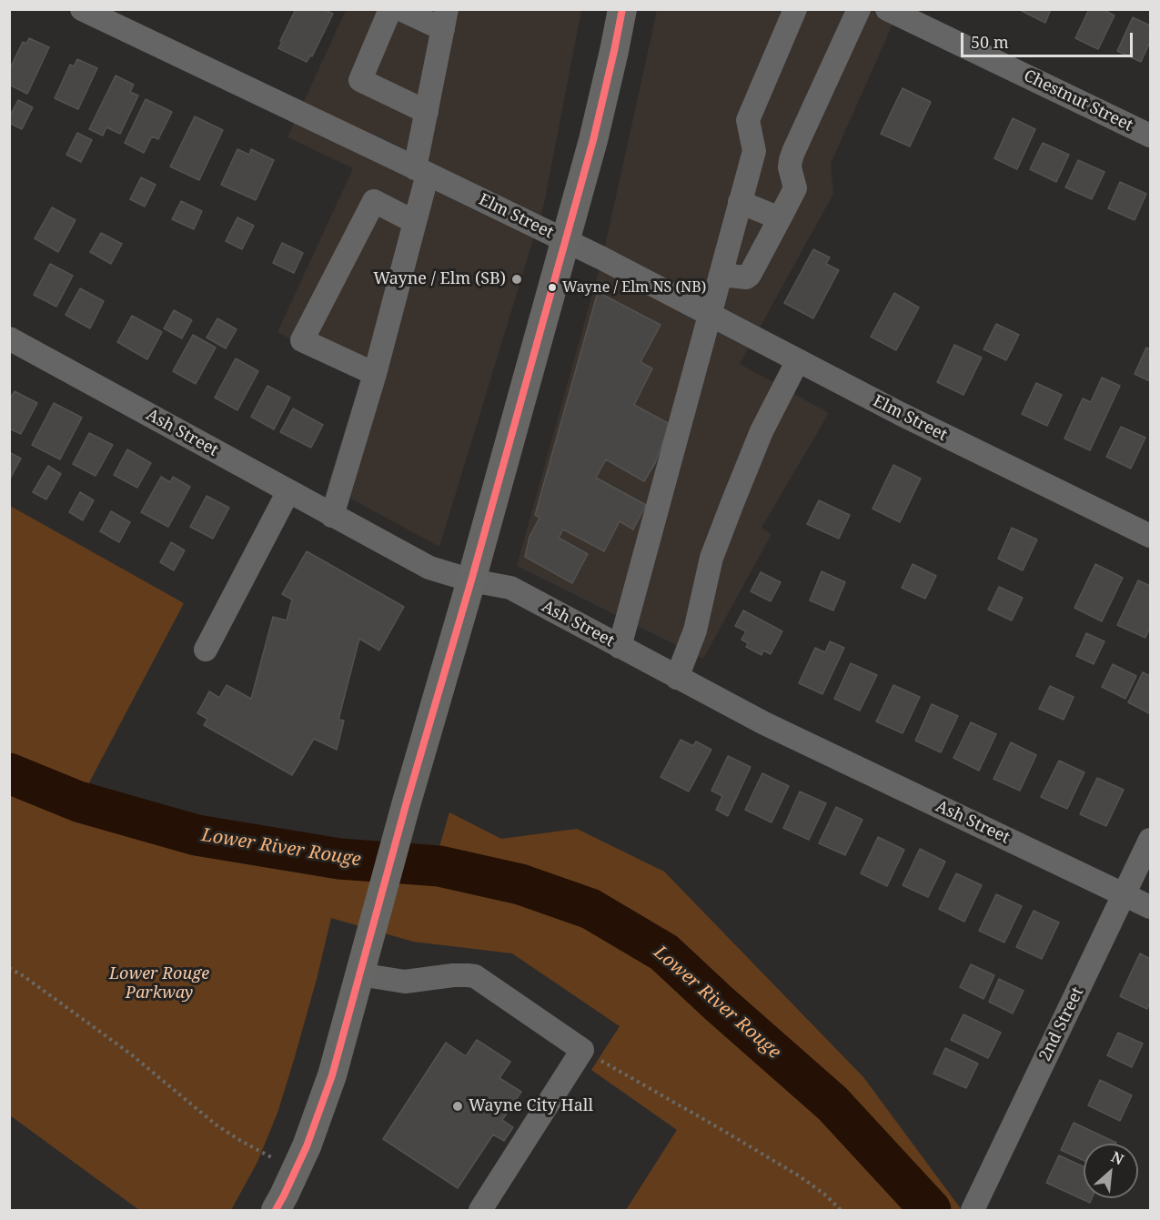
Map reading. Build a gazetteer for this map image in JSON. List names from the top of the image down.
{
  "streets": {
    "street": [
      "Chestnut Street",
      "Elm Street",
      "Ash Street",
      "2nd Street"
    ]
  },
  "crossings": [
    ["Ash Street", "2nd Street"]
  ],
  "water": ["Lower River Rouge"],
  "parks": ["Lower Rouge Parkway"],
  "places": ["Wayne / Elm (SB)", "Wayne / Elm NS (NB)", "Wayne City Hall"],
  "scale_bar": "50 m",
  "north": "top right"
}
